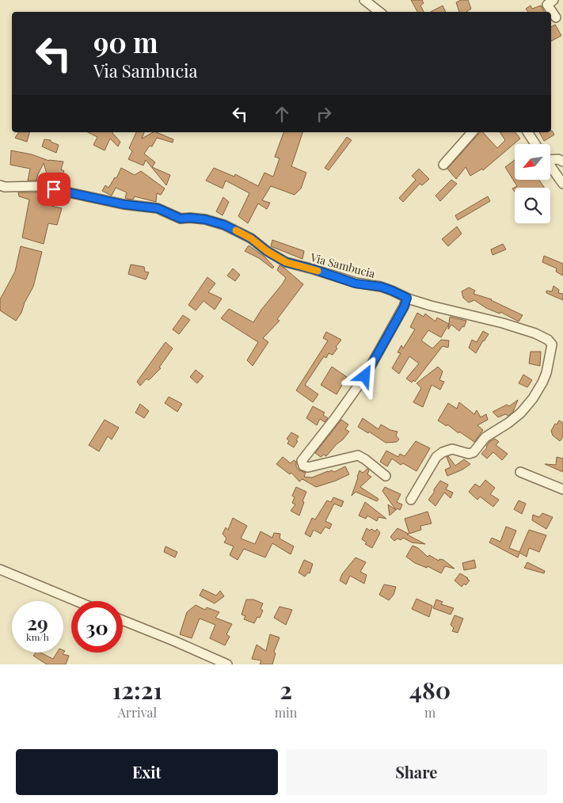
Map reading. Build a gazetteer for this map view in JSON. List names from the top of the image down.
{
  "streets": {
    "street": ["Via Sambucia"]
  },
  "north": "bottom left",
  "page": {
    "turn": ["90 m", "Via Sambucia"],
    "speed": "29 km/h",
    "limit": "30",
    "eta": [
      "12:21",
      "Arrival",
      "2",
      "min",
      "480",
      "m"
    ],
    "buttons": ["Exit", "Share"]
  }
}
